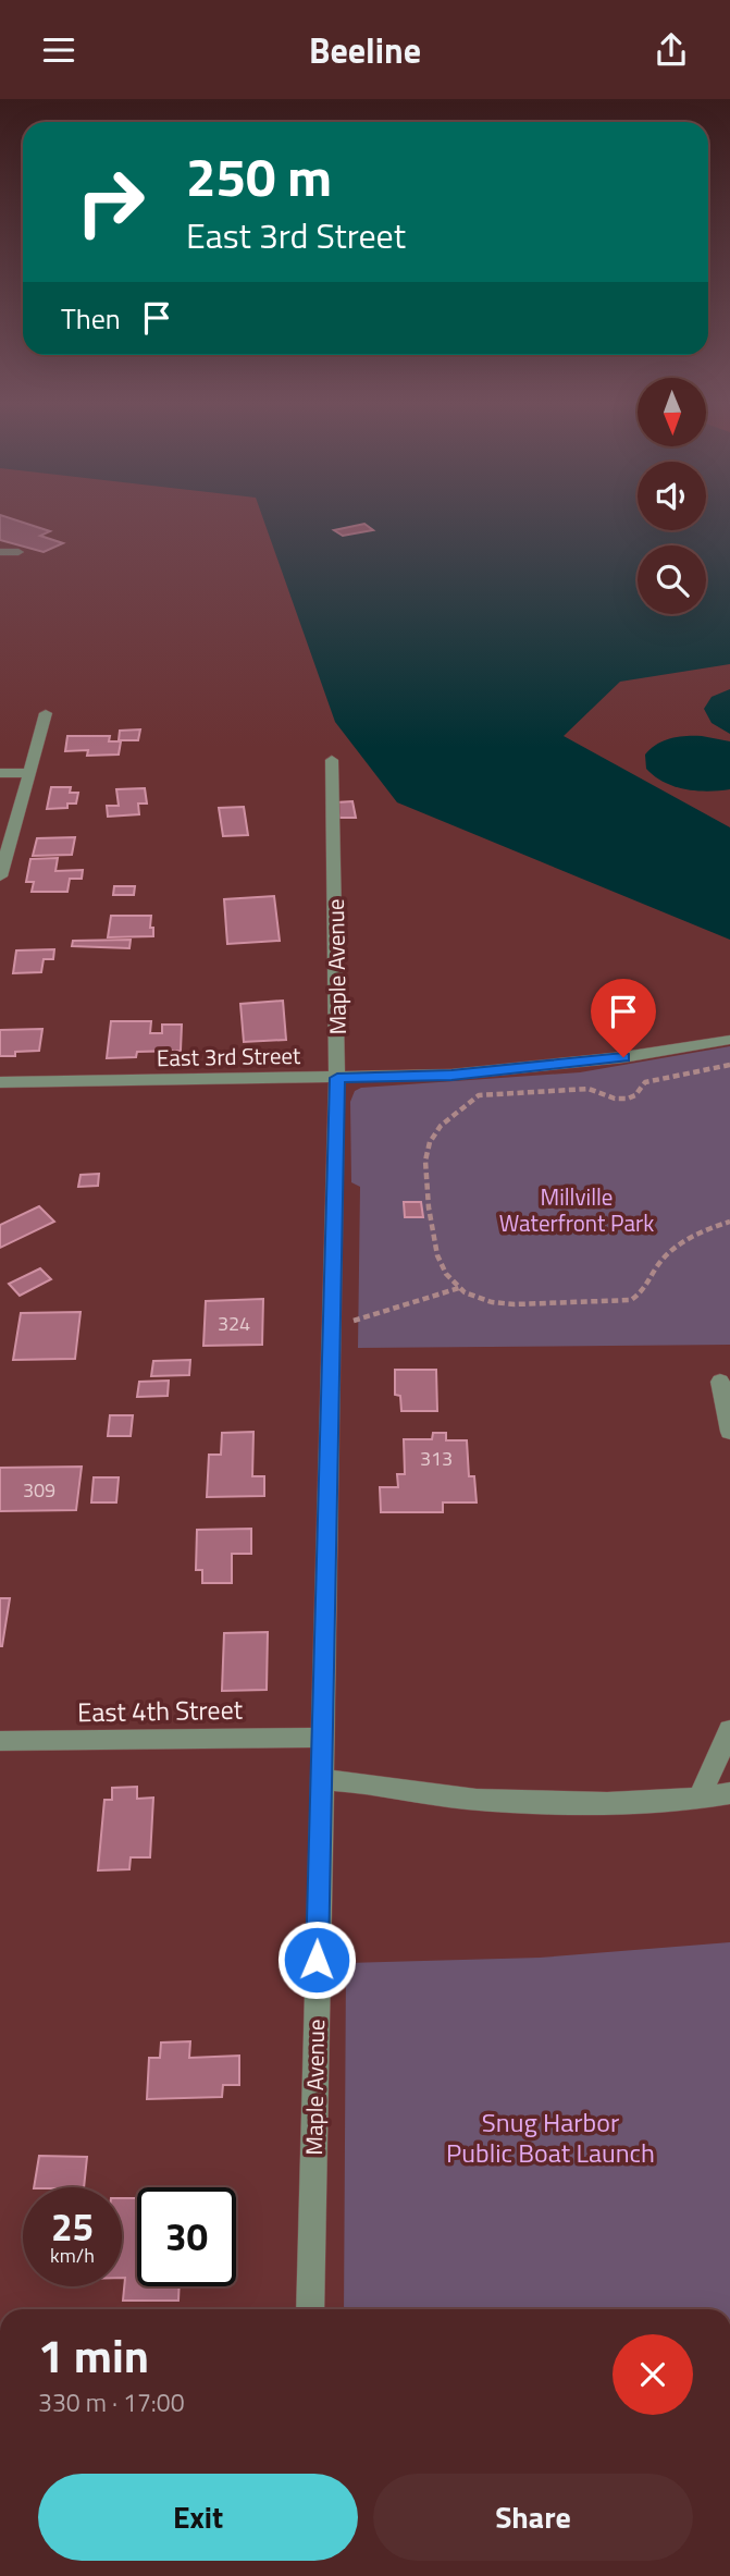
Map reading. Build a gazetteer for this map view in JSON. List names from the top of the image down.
{
  "streets": {
    "street": ["Maple Avenue", "East 3rd Street", "East 4th Street"]
  },
  "crossings": [
    ["Maple Avenue", "East 3rd Street"],
    ["Maple Avenue", "East 4th Street"]
  ],
  "parks": ["Millville Waterfront Park", "Snug Harbor Public Boat Launch"],
  "house_numbers": ["324", "313", "309"],
  "north": "bottom",
  "page": {
    "header": "Beeline",
    "turn": ["250 m", "East 3rd Street"],
    "then": "Then",
    "speed": "25 km/h",
    "limit": "30",
    "heading": ["1 min", "330 m · 17:00"],
    "buttons": ["Exit", "Share"]
  }
}
